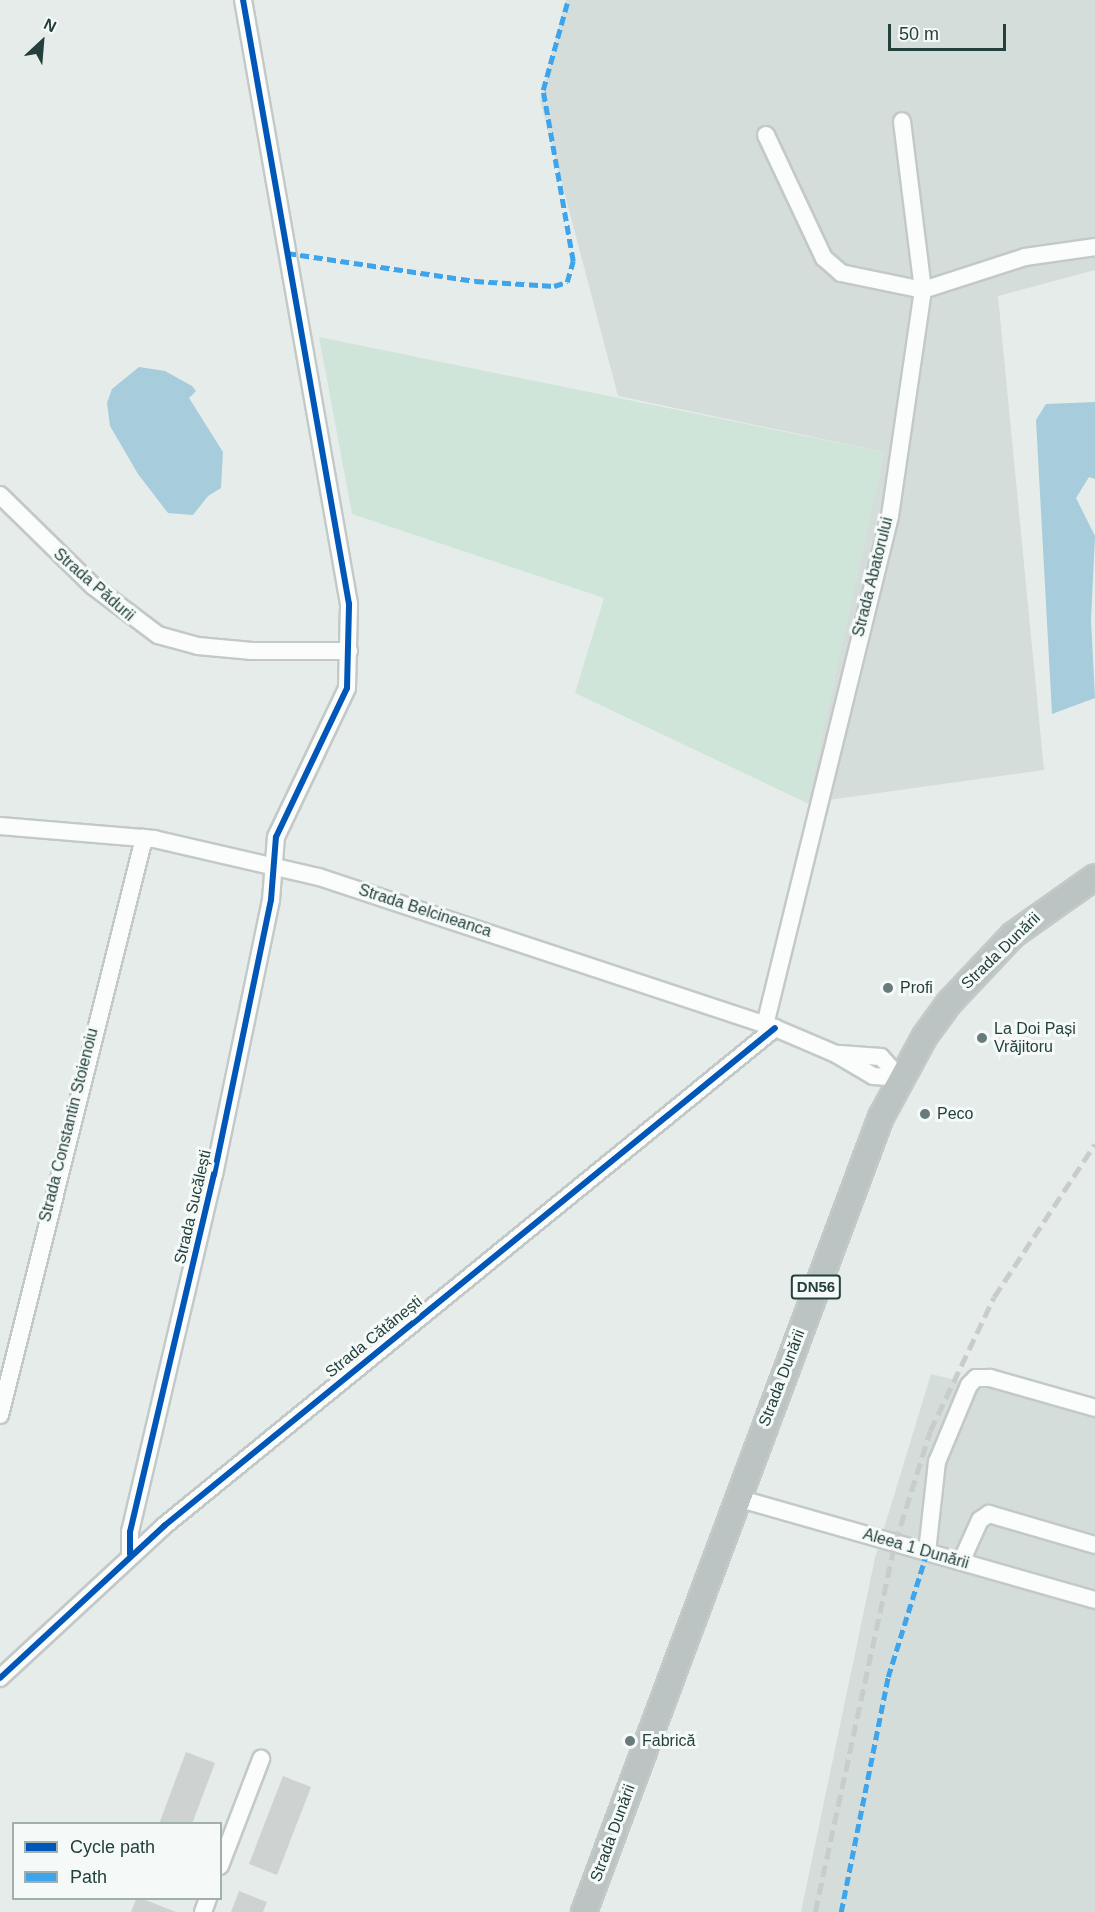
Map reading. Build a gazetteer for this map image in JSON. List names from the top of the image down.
{
  "streets": {
    "highway": ["Strada Dunării", "DN56"],
    "street": [
      "Strada Abatorului",
      "Strada Pădurii",
      "Strada Belcineanca",
      "Strada Constantin Stoienoiu",
      "Strada Sucălești",
      "Strada Cătănești",
      "Aleea 1 Dunării"
    ]
  },
  "crossings": [
    ["Strada Abatorului", "Strada Belcineanca"],
    ["Strada Abatorului", "Strada Cătănești"],
    ["Strada Pădurii", "Strada Sucălești"],
    ["Strada Belcineanca", "Strada Dunării"],
    ["Strada Belcineanca", "Strada Constantin Stoienoiu"],
    ["Strada Belcineanca", "Strada Sucălești"],
    ["Strada Belcineanca", "Strada Cătănești"],
    ["Strada Dunării", "Aleea 1 Dunării"],
    ["Strada Sucălești", "Strada Cătănești"]
  ],
  "places": [
    "Profi",
    "La Doi Pași Vrăjitoru",
    "Peco",
    "Fabrică"
  ],
  "legend": ["Cycle path", "Path"],
  "scale_bar": "50 m",
  "north": "top right"
}
